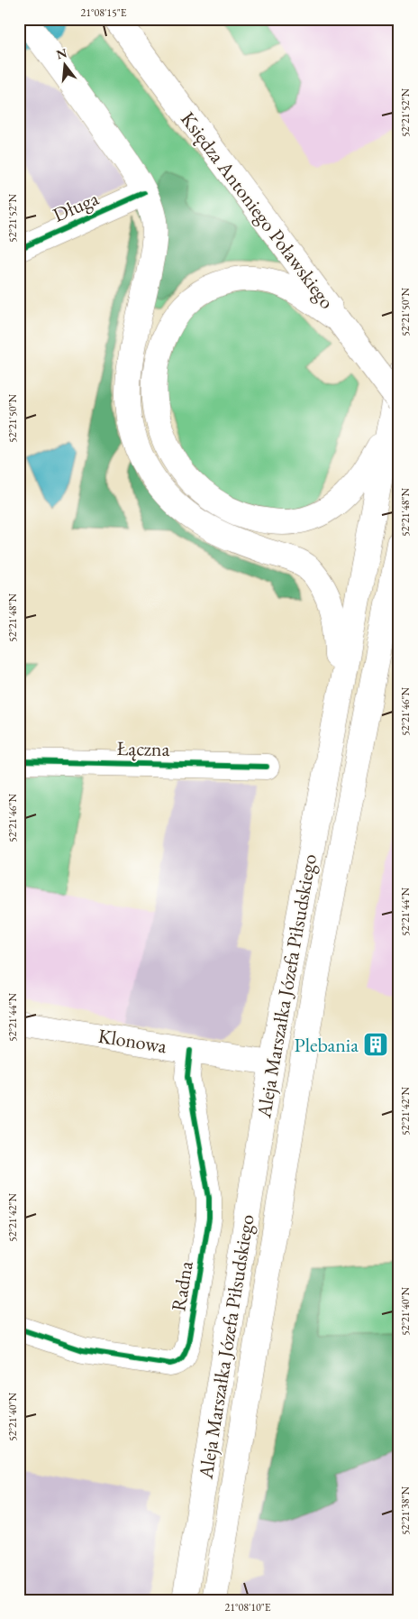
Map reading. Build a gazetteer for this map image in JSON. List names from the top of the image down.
{
  "streets": {
    "main road": [
      "Długa",
      "Księdza Antoniego Poławskiego",
      "Łączna",
      "Aleja Marszałka Józefa Piłsudskiego",
      "Klonowa",
      "Radna"
    ]
  },
  "crossings": [
    ["Aleja Marszałka Józefa Piłsudskiego", "Klonowa"],
    ["Klonowa", "Radna"]
  ],
  "places": {
    "building": ["Plebania"]
  },
  "north": "top",
  "coordinates": [
    "21°08'15\"E",
    "52°21'52\"N",
    "52°21'50\"N",
    "52°21'48\"N",
    "52°21'46\"N",
    "52°21'44\"N",
    "52°21'42\"N",
    "52°21'40\"N",
    "52°21'38\"N",
    "21°08'10\"E"
  ]
}
